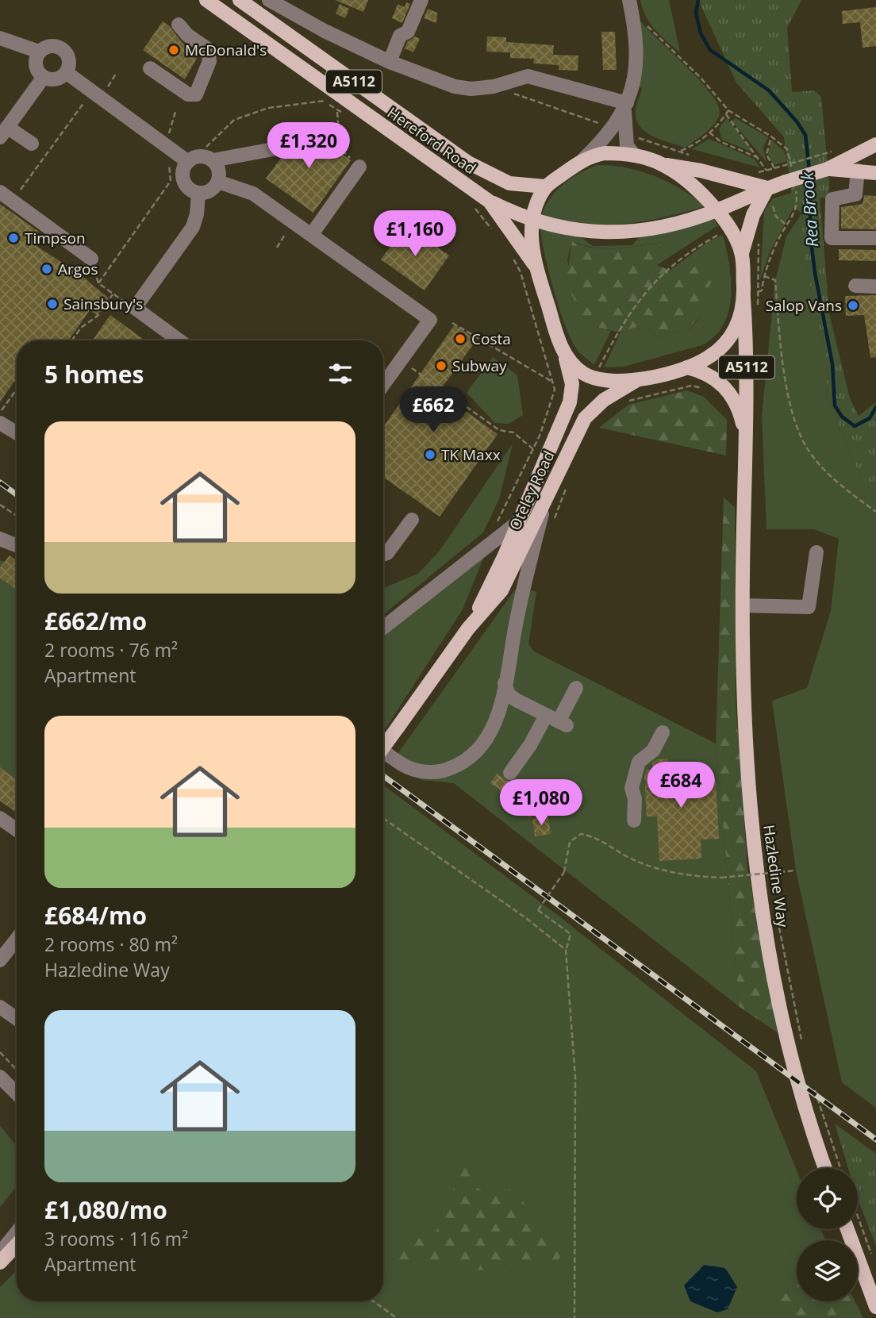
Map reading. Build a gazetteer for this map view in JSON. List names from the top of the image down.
{
  "streets": {
    "main road": [
      "A5112",
      "Hereford Road",
      "Oteley Road",
      "Hazledine Way"
    ]
  },
  "crossings": [
    ["Hereford Road", "Oteley Road"]
  ],
  "water": ["Rea Brook"],
  "places": [
    "McDonald's",
    "Timpson",
    "Argos",
    "Sainsbury's",
    "Salop Vans",
    "Costa",
    "Subway",
    "TK Maxx"
  ],
  "page": {
    "price": [
      "£1,320",
      "£1,160",
      "£662",
      "£684",
      "£1,080"
    ],
    "heading": "5 homes",
    "list": [
      {
        "name": "£662/mo",
        "note": "2 rooms · 76 m² · Apartment"
      },
      {
        "name": "£684/mo",
        "note": "2 rooms · 80 m² · Hazledine Way"
      },
      {
        "name": "£1,080/mo",
        "note": "3 rooms · 116 m² · Apartment"
      }
    ]
  }
}
